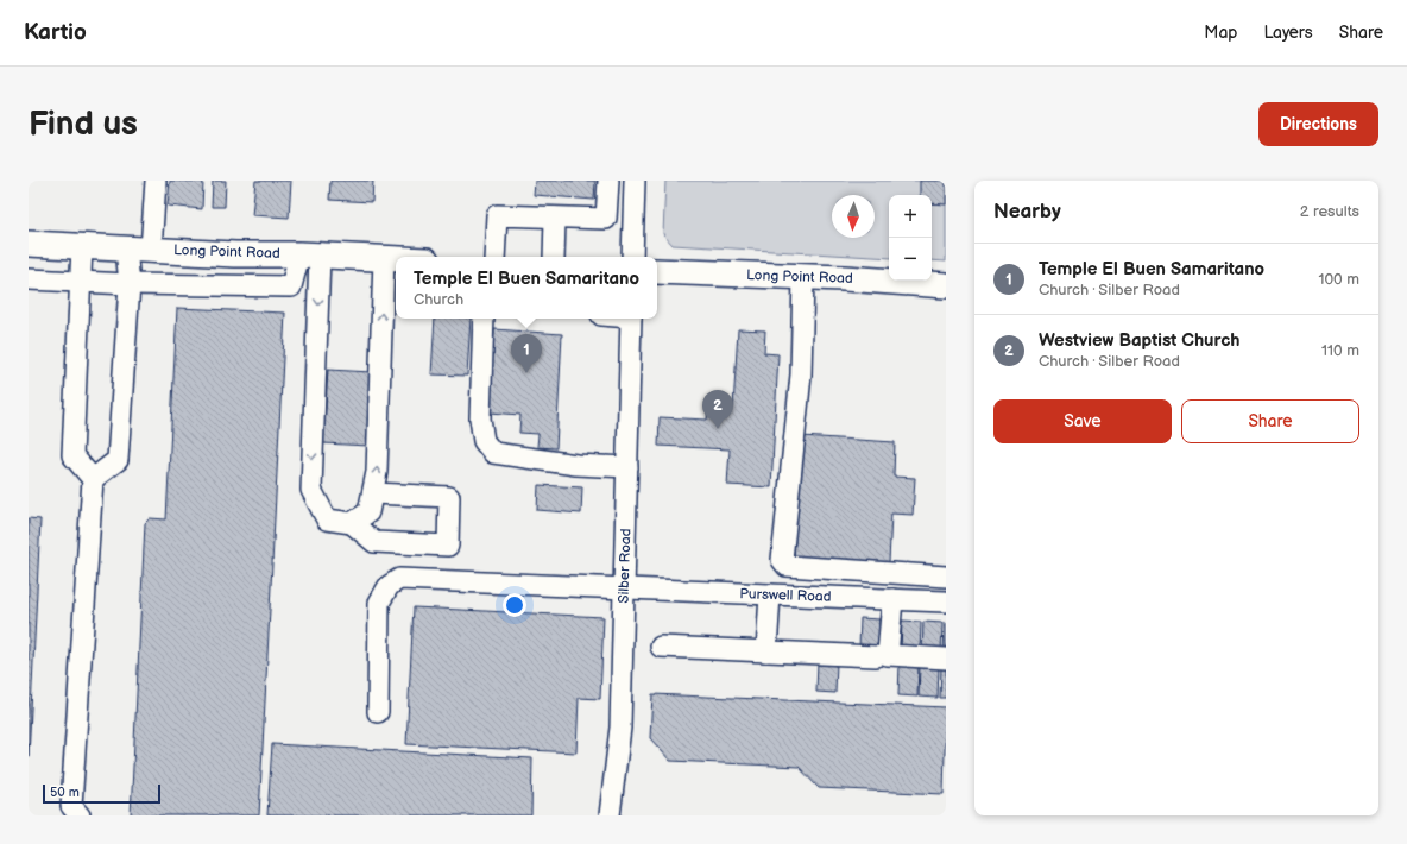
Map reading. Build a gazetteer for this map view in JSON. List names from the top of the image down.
{
  "streets": {
    "main road": ["Long Point Road"],
    "street": ["Silber Road", "Purswell Road"]
  },
  "crossings": [
    ["Silber Road", "Purswell Road"]
  ],
  "scale_bar": "50 m",
  "north": "bottom",
  "page": {
    "header": "Kartio",
    "nav": ["Map", "Layers", "Share"],
    "buttons": [
      "Directions",
      ["Save", "Share"]
    ],
    "title": "Find us",
    "heading": ["Nearby", "2 results"],
    "map_buttons": ["+", "−"],
    "list": [
      {
        "mark": "1",
        "name": "Temple El Buen Samaritano",
        "note": "Church · Silber Road",
        "value": "100 m"
      },
      {
        "mark": "2",
        "name": "Westview Baptist Church",
        "note": "Church · Silber Road",
        "value": "110 m"
      }
    ],
    "popup": ["Temple El Buen Samaritano", "Church"],
    "pins": ["1", "2"],
    "scale": "50 m"
  }
}
